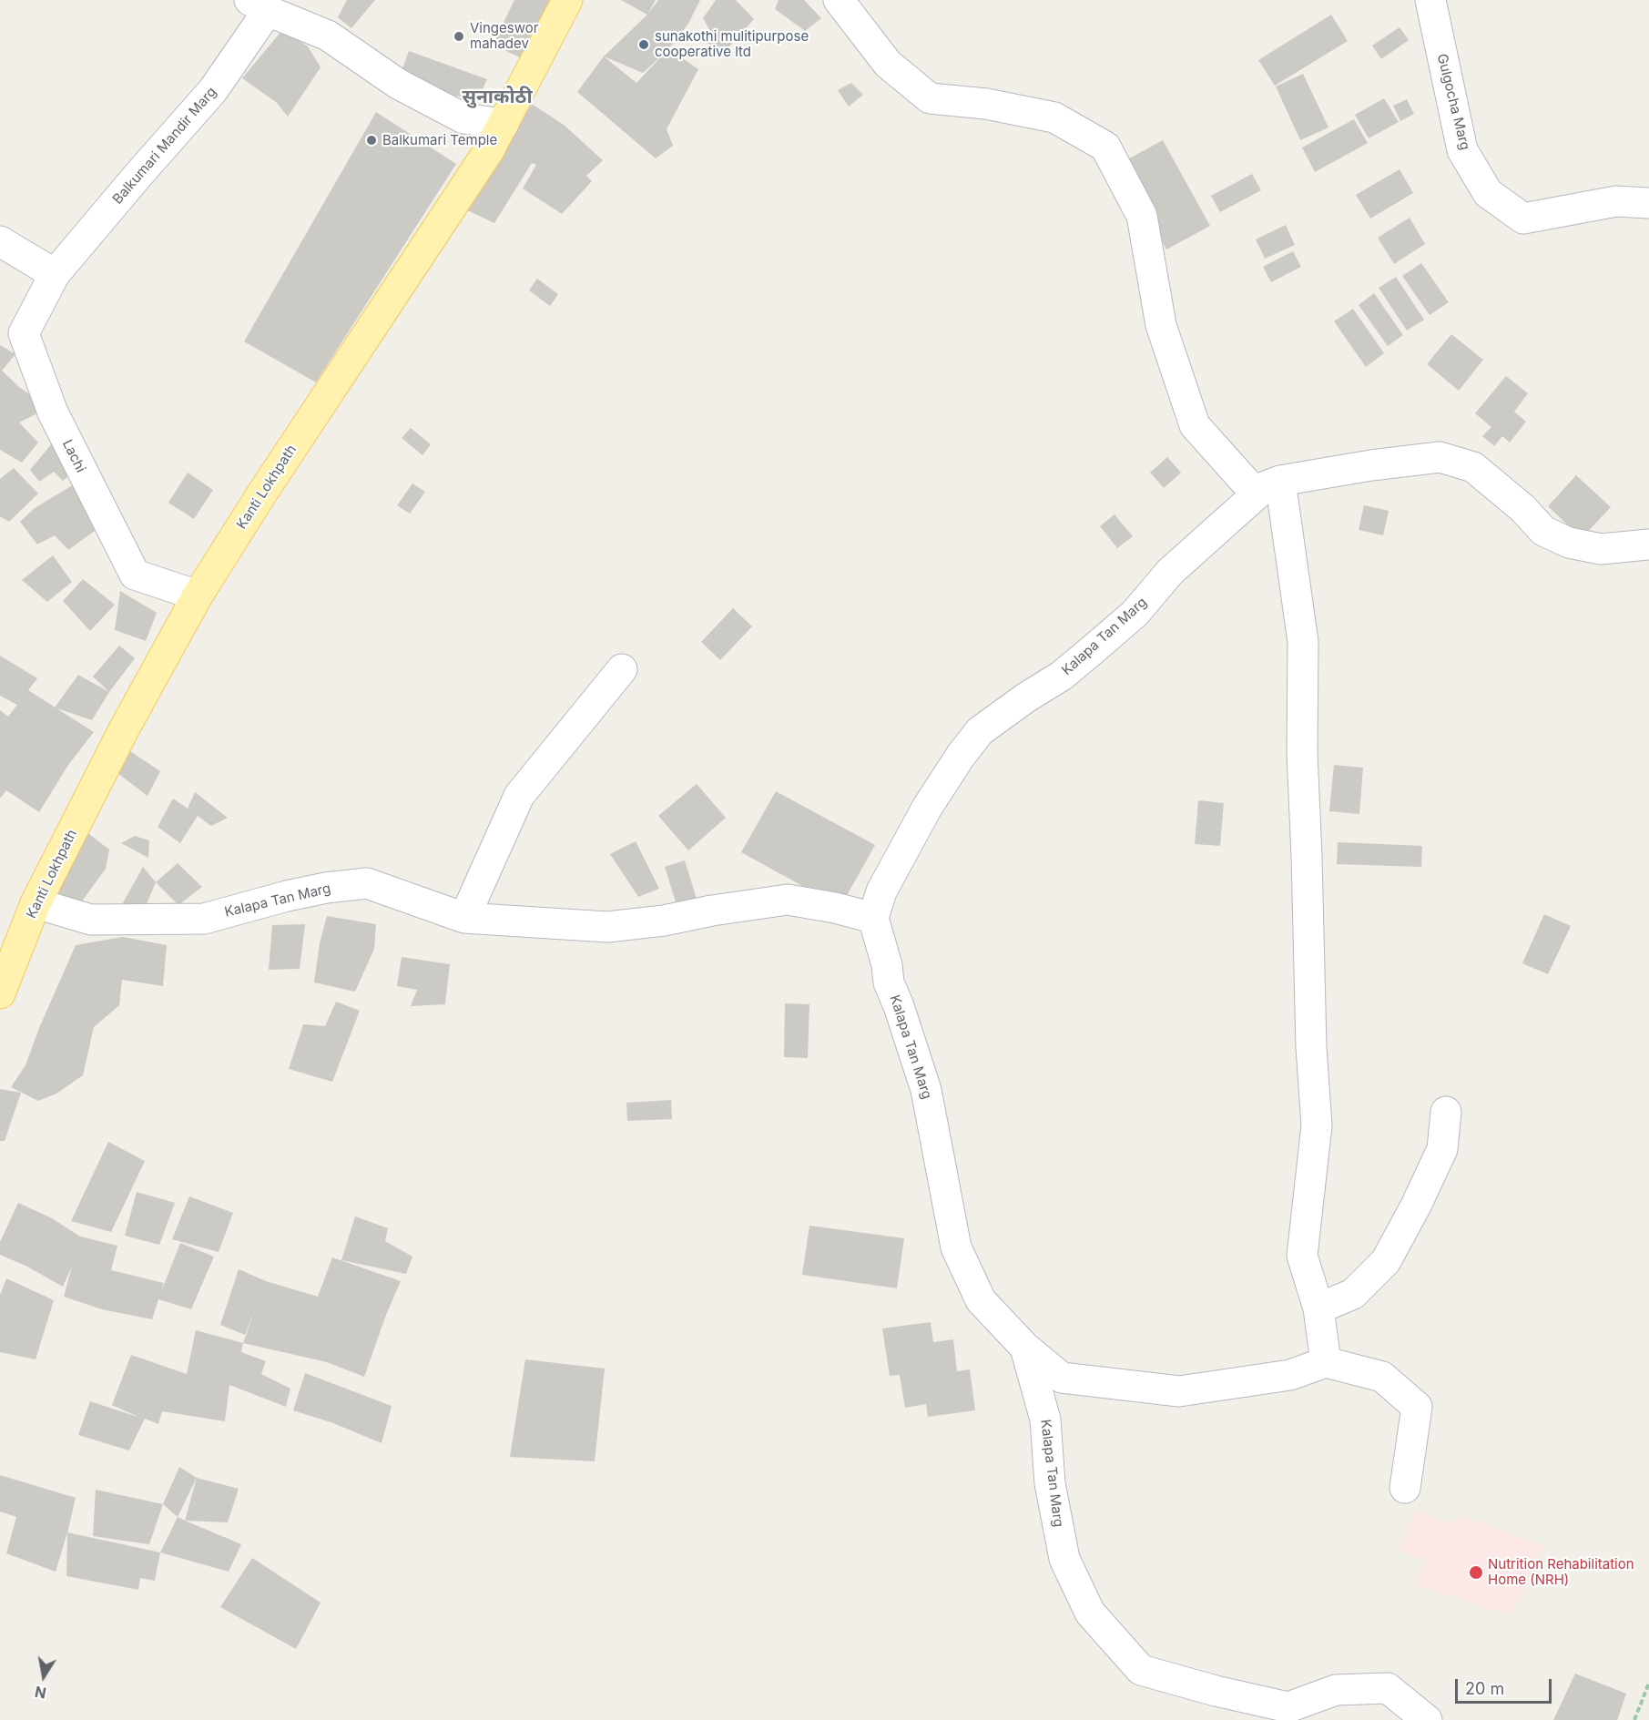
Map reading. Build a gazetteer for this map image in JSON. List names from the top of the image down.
{
  "streets": {
    "main road": ["Kanti Lokhpath"],
    "street": [
      "Gulgocha Marg",
      "Balkumari Mandir Marg",
      "Lachi",
      "Kalapa Tan Marg"
    ]
  },
  "crossings": [
    ["Balkumari Mandir Marg", "Lachi"],
    ["Balkumari Mandir Marg", "Kanti Lokhpath"],
    ["Lachi", "Kanti Lokhpath"],
    ["Kanti Lokhpath", "Kalapa Tan Marg"]
  ],
  "districts": ["सुनाकोठी"],
  "places": [
    "Vingeswor mahadev",
    "sunakothi mulitipurpose cooperative ltd",
    "Balkumari Temple",
    "Nutrition Rehabilitation Home (NRH)"
  ],
  "scale_bar": "20 m",
  "north": "bottom"
}
